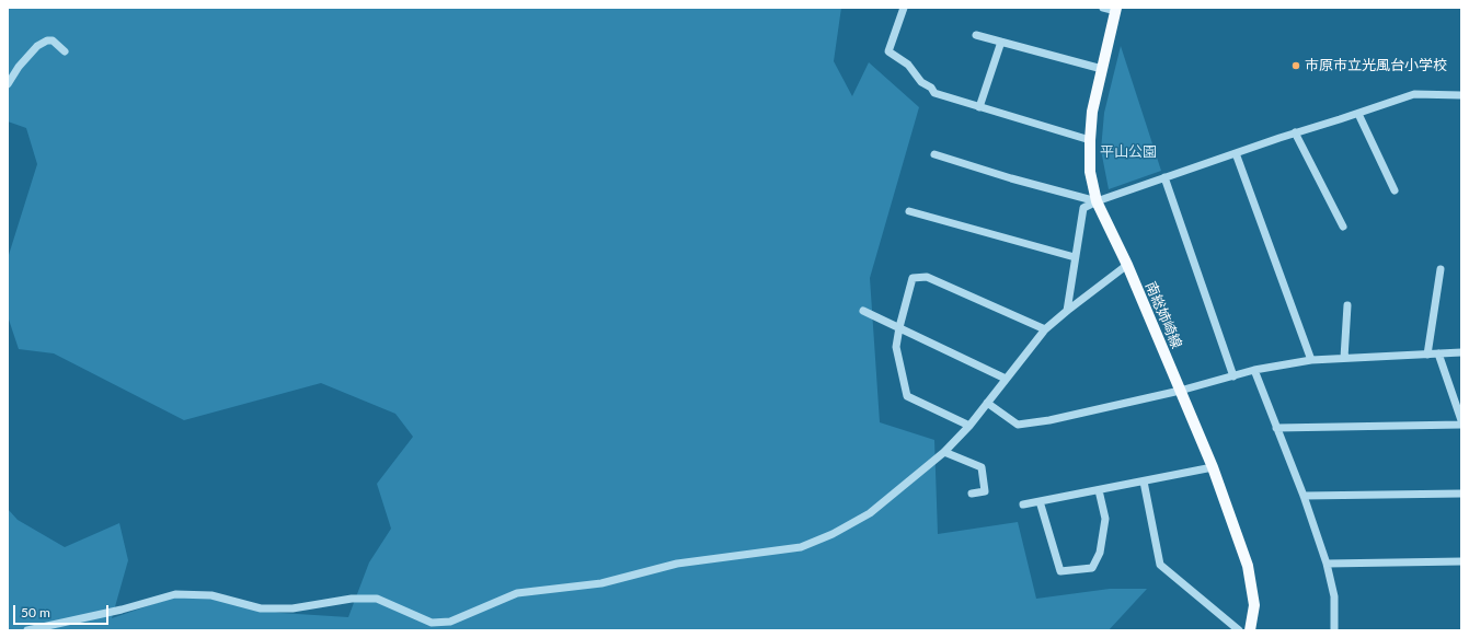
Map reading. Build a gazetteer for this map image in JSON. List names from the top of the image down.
{
  "streets": {
    "main road": ["南総姉崎線"]
  },
  "parks": ["平山公園"],
  "places": ["市原市立光風台小学校"],
  "scale_bar": "50 m"
}
